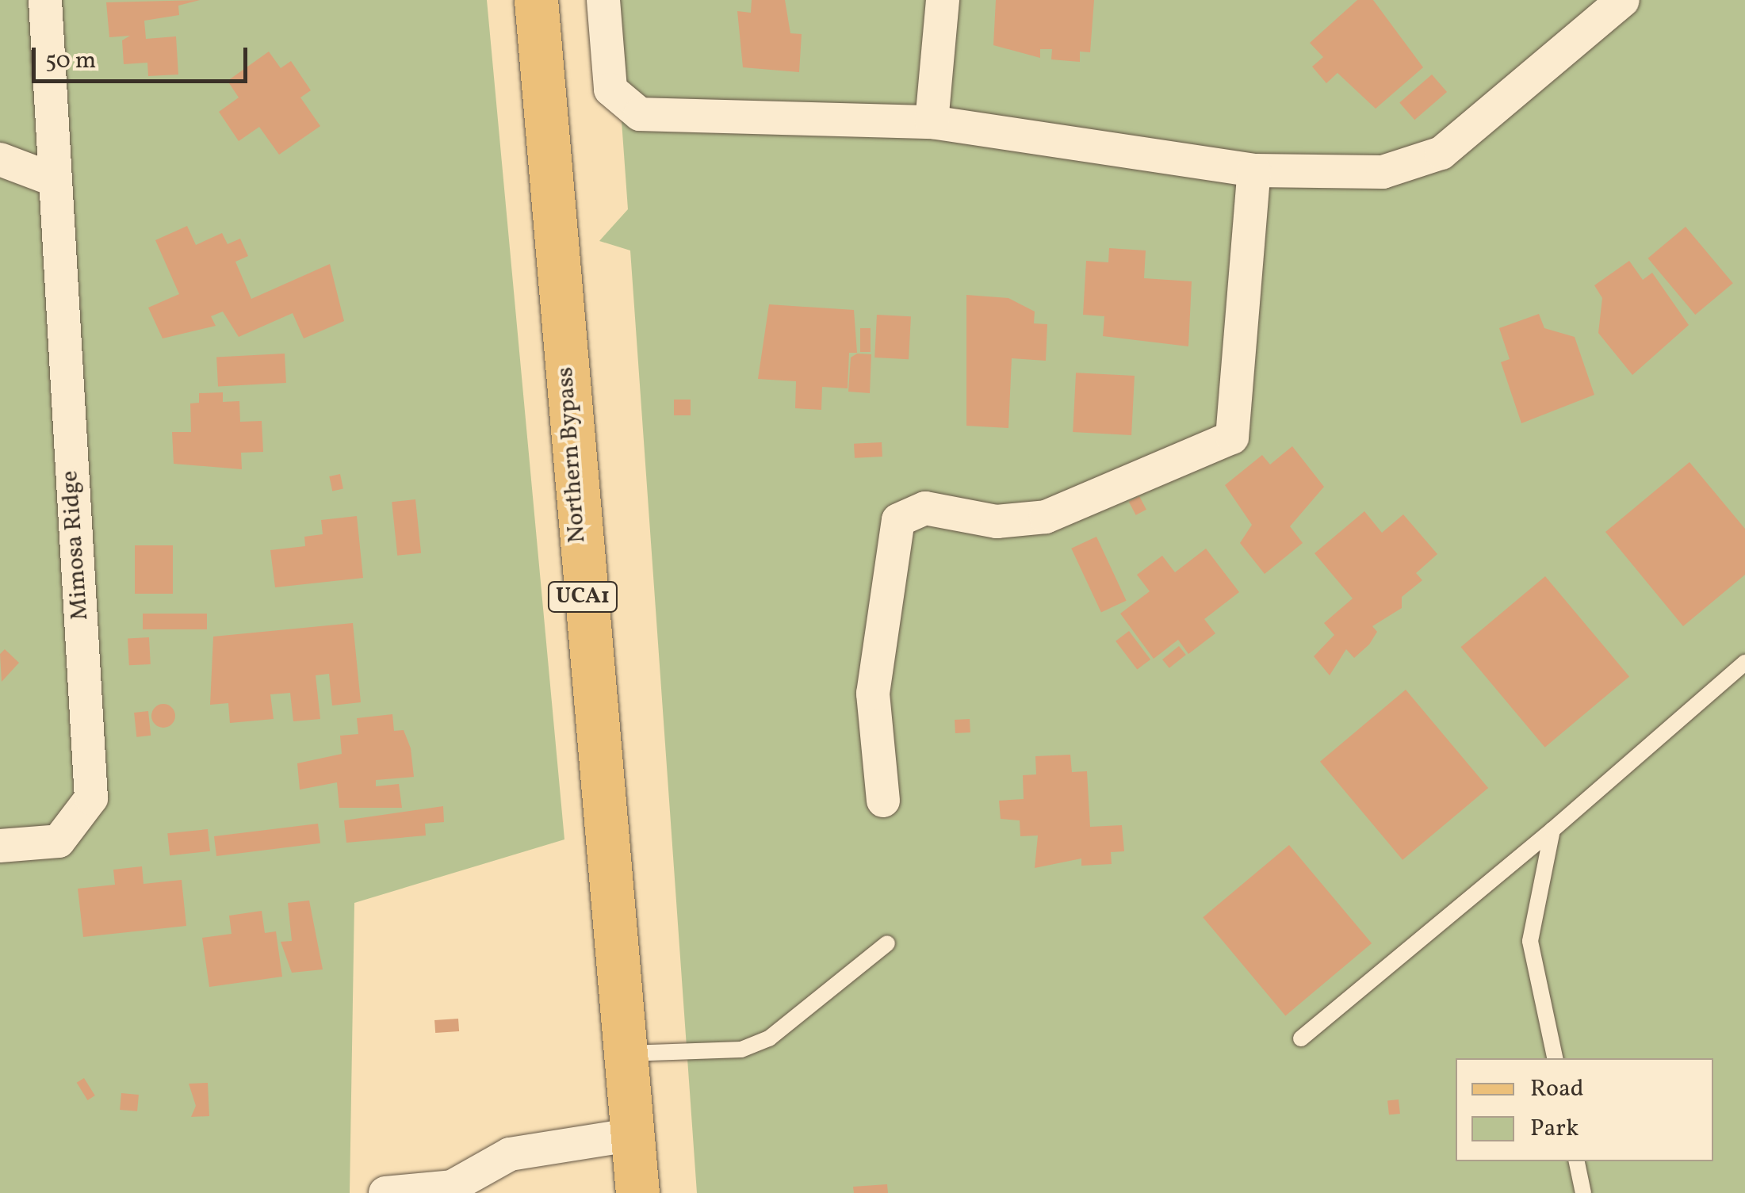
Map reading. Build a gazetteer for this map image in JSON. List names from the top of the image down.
{
  "streets": {
    "main road": ["Northern Bypass", "UCA1"],
    "street": ["Mimosa Ridge"]
  },
  "legend": ["Road", "Park"],
  "scale_bar": "50 m"
}
